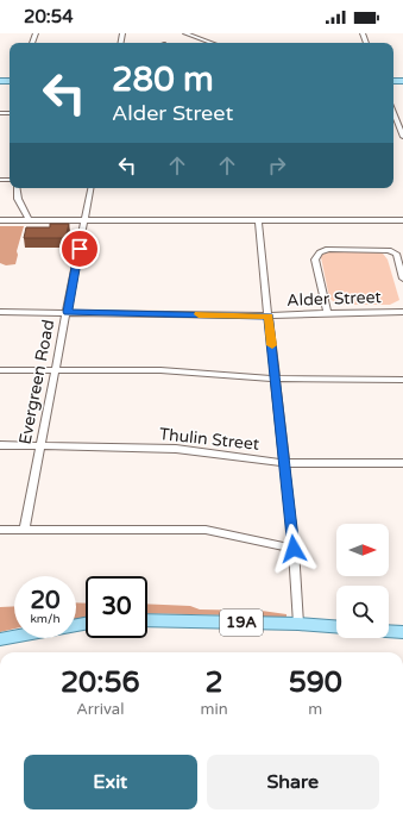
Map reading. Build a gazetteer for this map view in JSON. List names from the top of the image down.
{
  "streets": {
    "main road": ["19A"],
    "street": ["Alder Street", "Evergreen Road", "Thulin Street"]
  },
  "crossings": [
    ["Alder Street", "Evergreen Road"],
    ["Evergreen Road", "Thulin Street"]
  ],
  "north": "right",
  "page": {
    "status": "20:54",
    "turn": ["280 m", "Alder Street"],
    "speed": "20 km/h",
    "limit": "30",
    "eta": [
      "20:56",
      "Arrival",
      "2",
      "min",
      "590",
      "m"
    ],
    "buttons": ["Exit", "Share"]
  }
}
